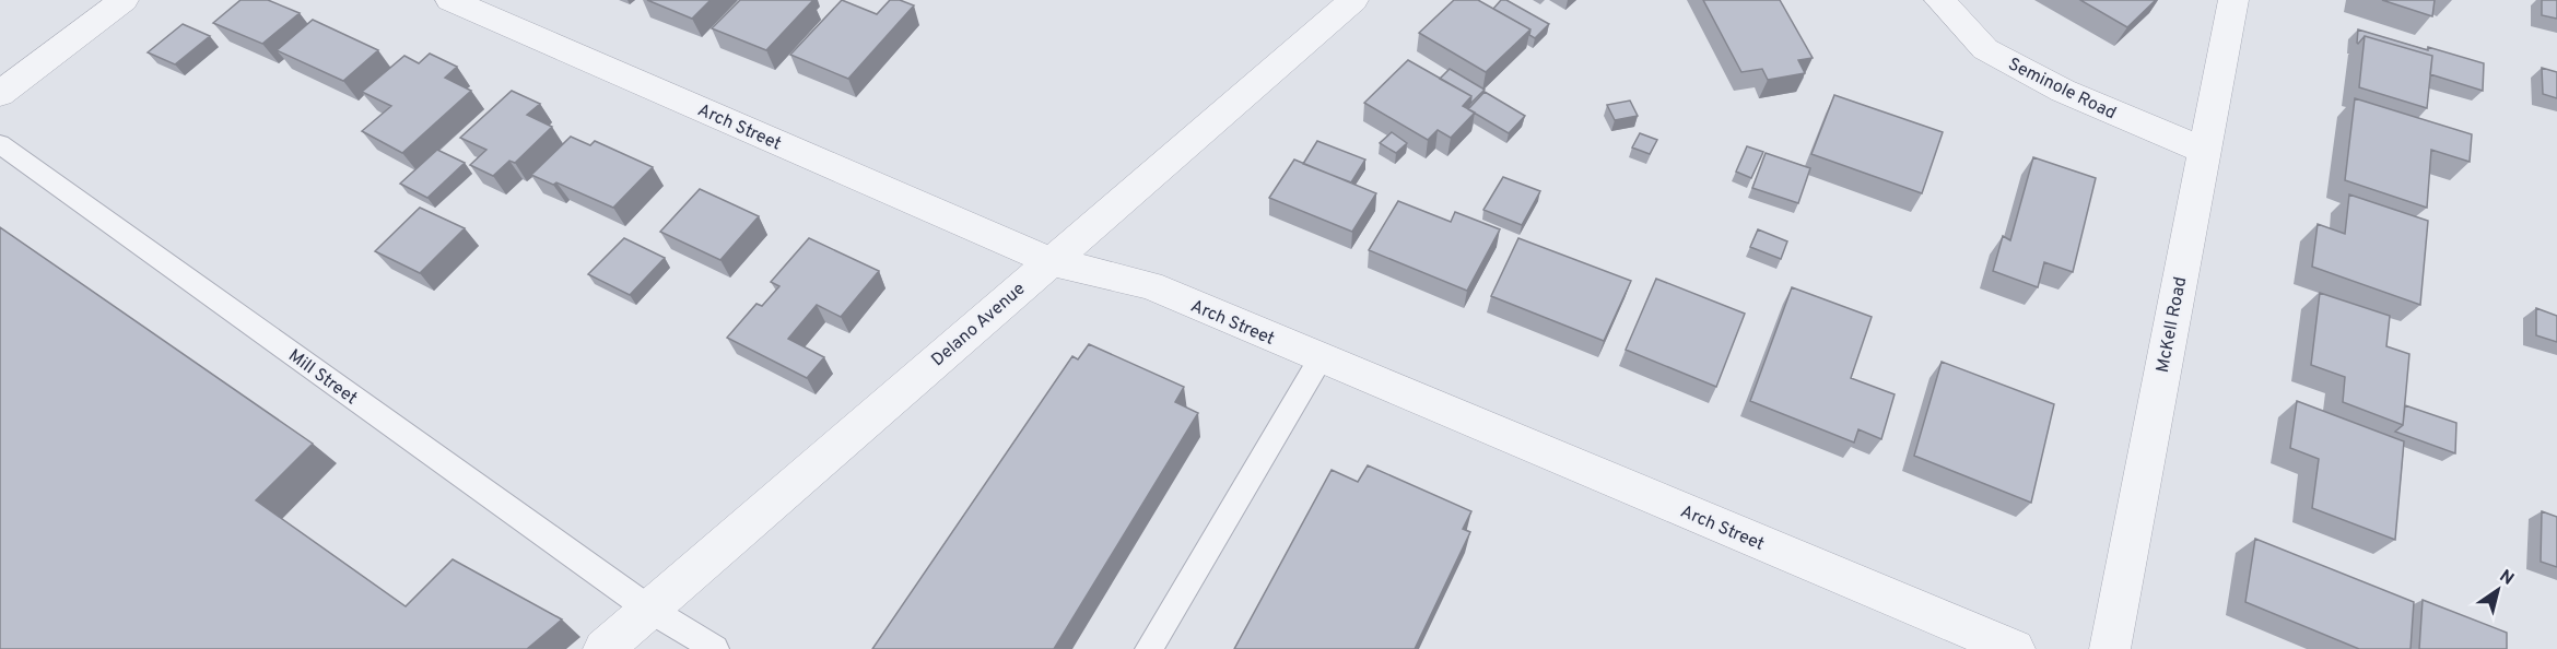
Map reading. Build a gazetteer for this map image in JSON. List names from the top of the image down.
{
  "streets": {
    "street": [
      "Seminole Road",
      "Arch Street",
      "Delano Avenue",
      "McKell Road"
    ],
    "lane": ["Mill Street"]
  },
  "crossings": [
    ["Seminole Road", "McKell Road"],
    ["Arch Street", "Delano Avenue"],
    ["Delano Avenue", "Mill Street"]
  ],
  "north": "top right"
}
